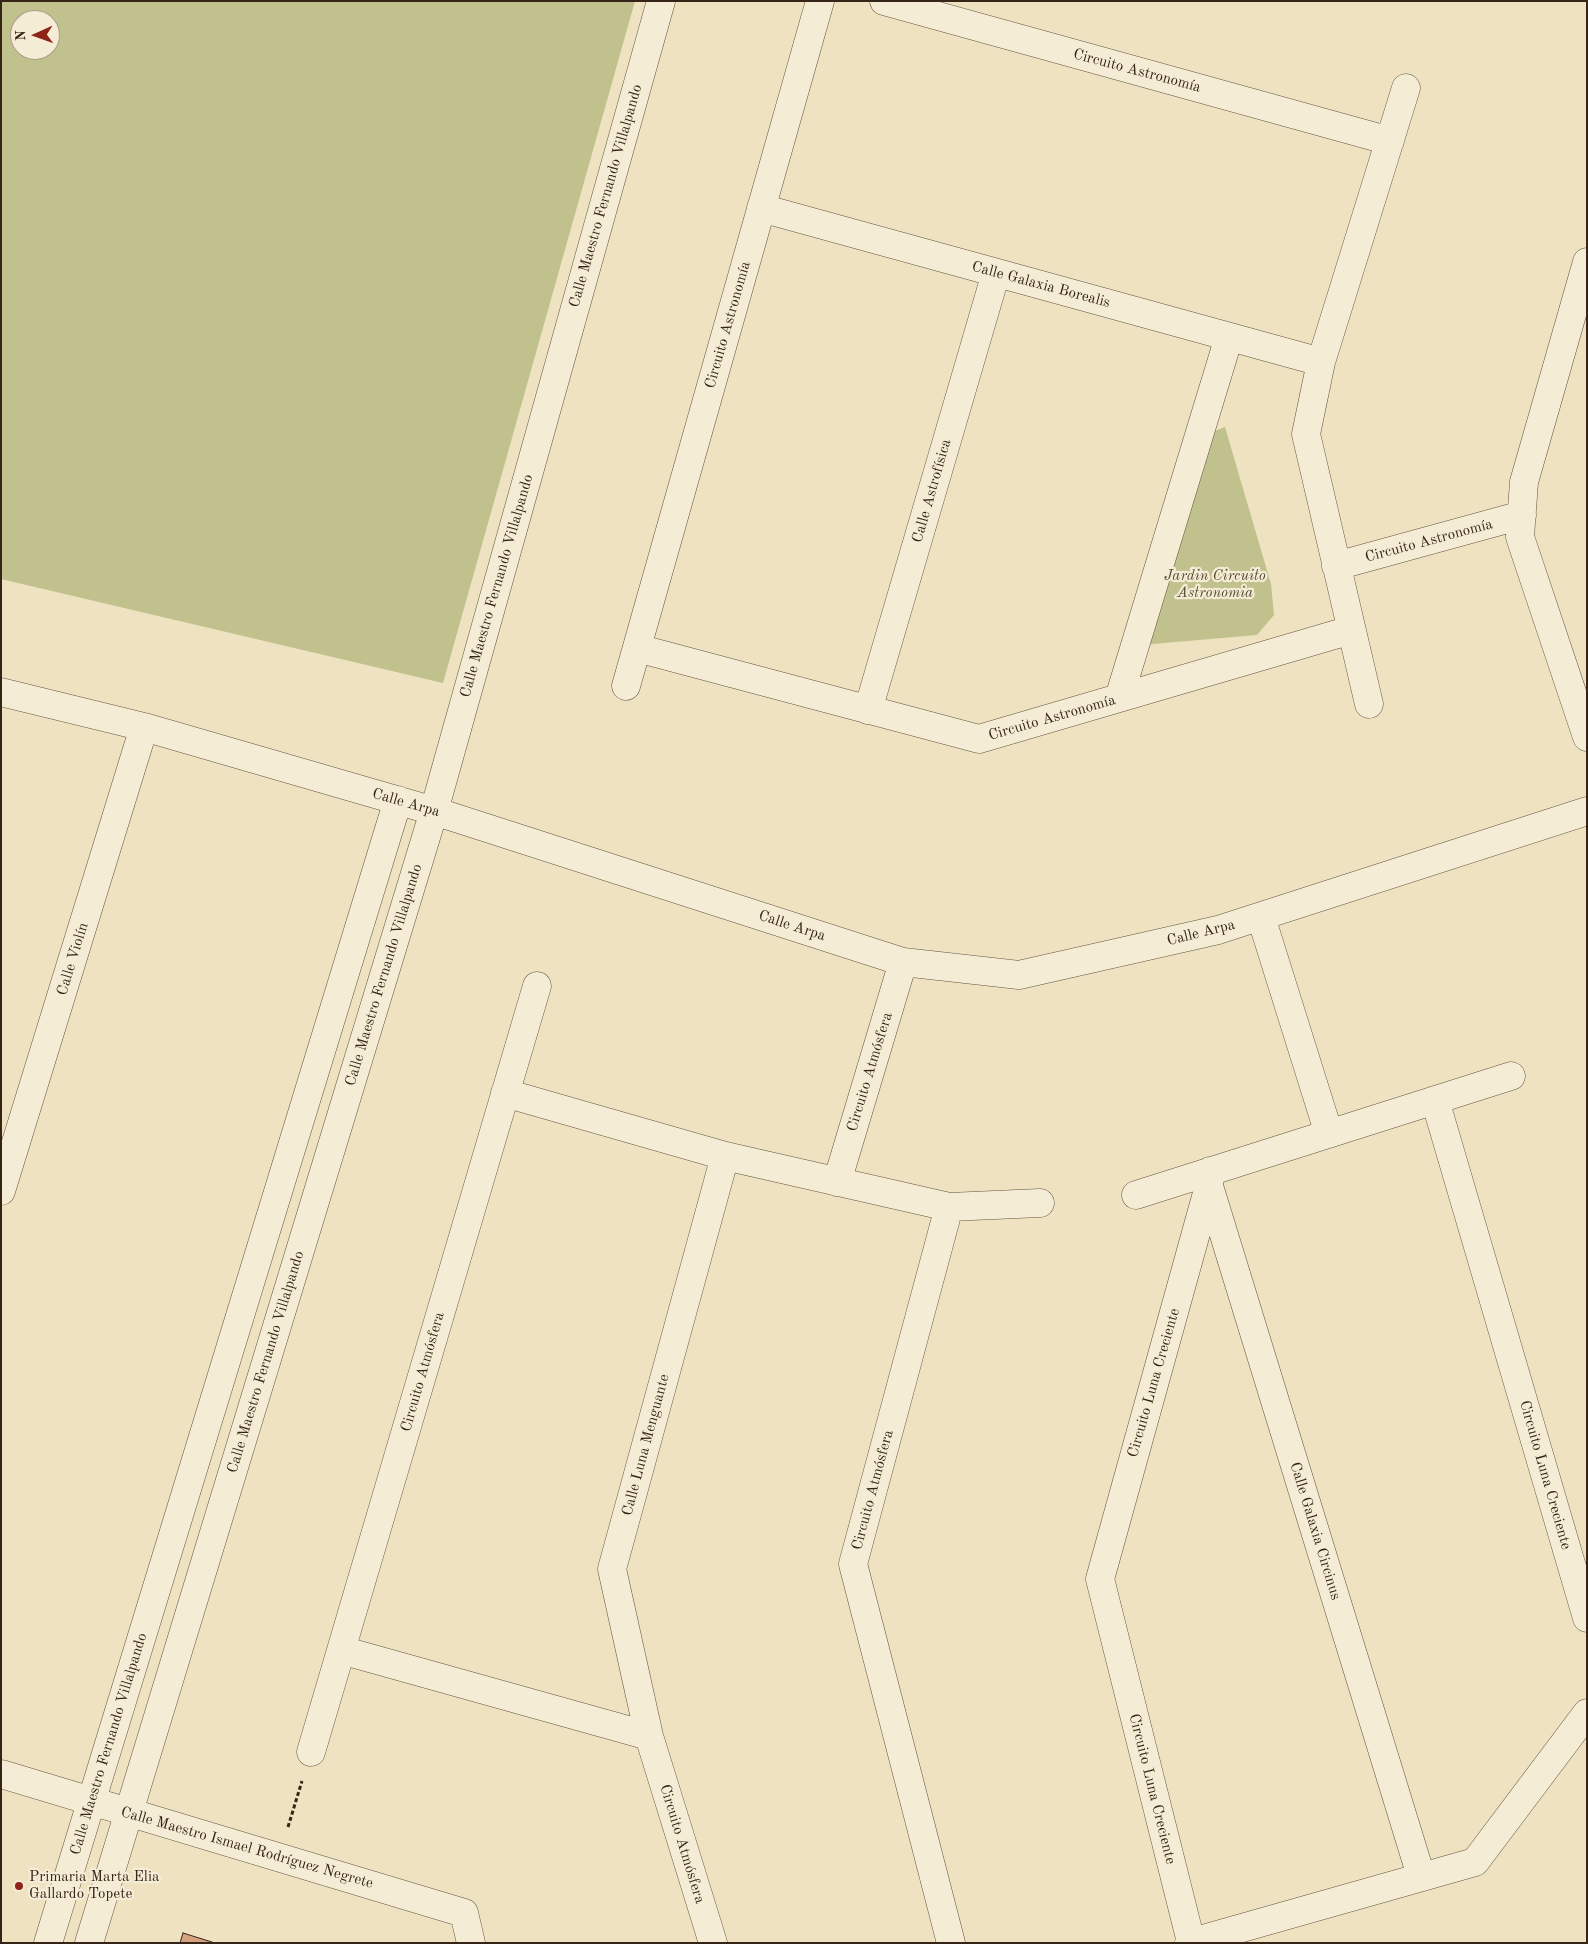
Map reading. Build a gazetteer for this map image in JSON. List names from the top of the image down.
{
  "streets": {
    "street": [
      "Circuito Astronomía",
      "Calle Maestro Fernando Villalpando",
      "Calle Galaxia Borealis",
      "Calle Astrofísica",
      "Calle Arpa",
      "Calle Violín",
      "Circuito Atmósfera",
      "Circuito Luna Creciente",
      "Calle Luna Menguante",
      "Calle Galaxia Circinus",
      "Calle Maestro Ismael Rodríguez Negrete"
    ]
  },
  "crossings": [
    ["Circuito Astronomía", "Calle Galaxia Borealis"],
    ["Circuito Astronomía", "Calle Astrofísica"],
    ["Calle Maestro Fernando Villalpando", "Calle Arpa"],
    ["Calle Maestro Fernando Villalpando", "Calle Maestro Ismael Rodríguez Negrete"],
    ["Calle Galaxia Borealis", "Calle Astrofísica"],
    ["Calle Arpa", "Calle Violín"],
    ["Calle Arpa", "Circuito Atmósfera"],
    ["Circuito Atmósfera", "Calle Luna Menguante"],
    ["Circuito Luna Creciente", "Calle Galaxia Circinus"]
  ],
  "parks": ["Jardin Circuito Astronomia"],
  "places": ["Primaria Marta Elia Gallardo Topete"],
  "north": "left"
}
